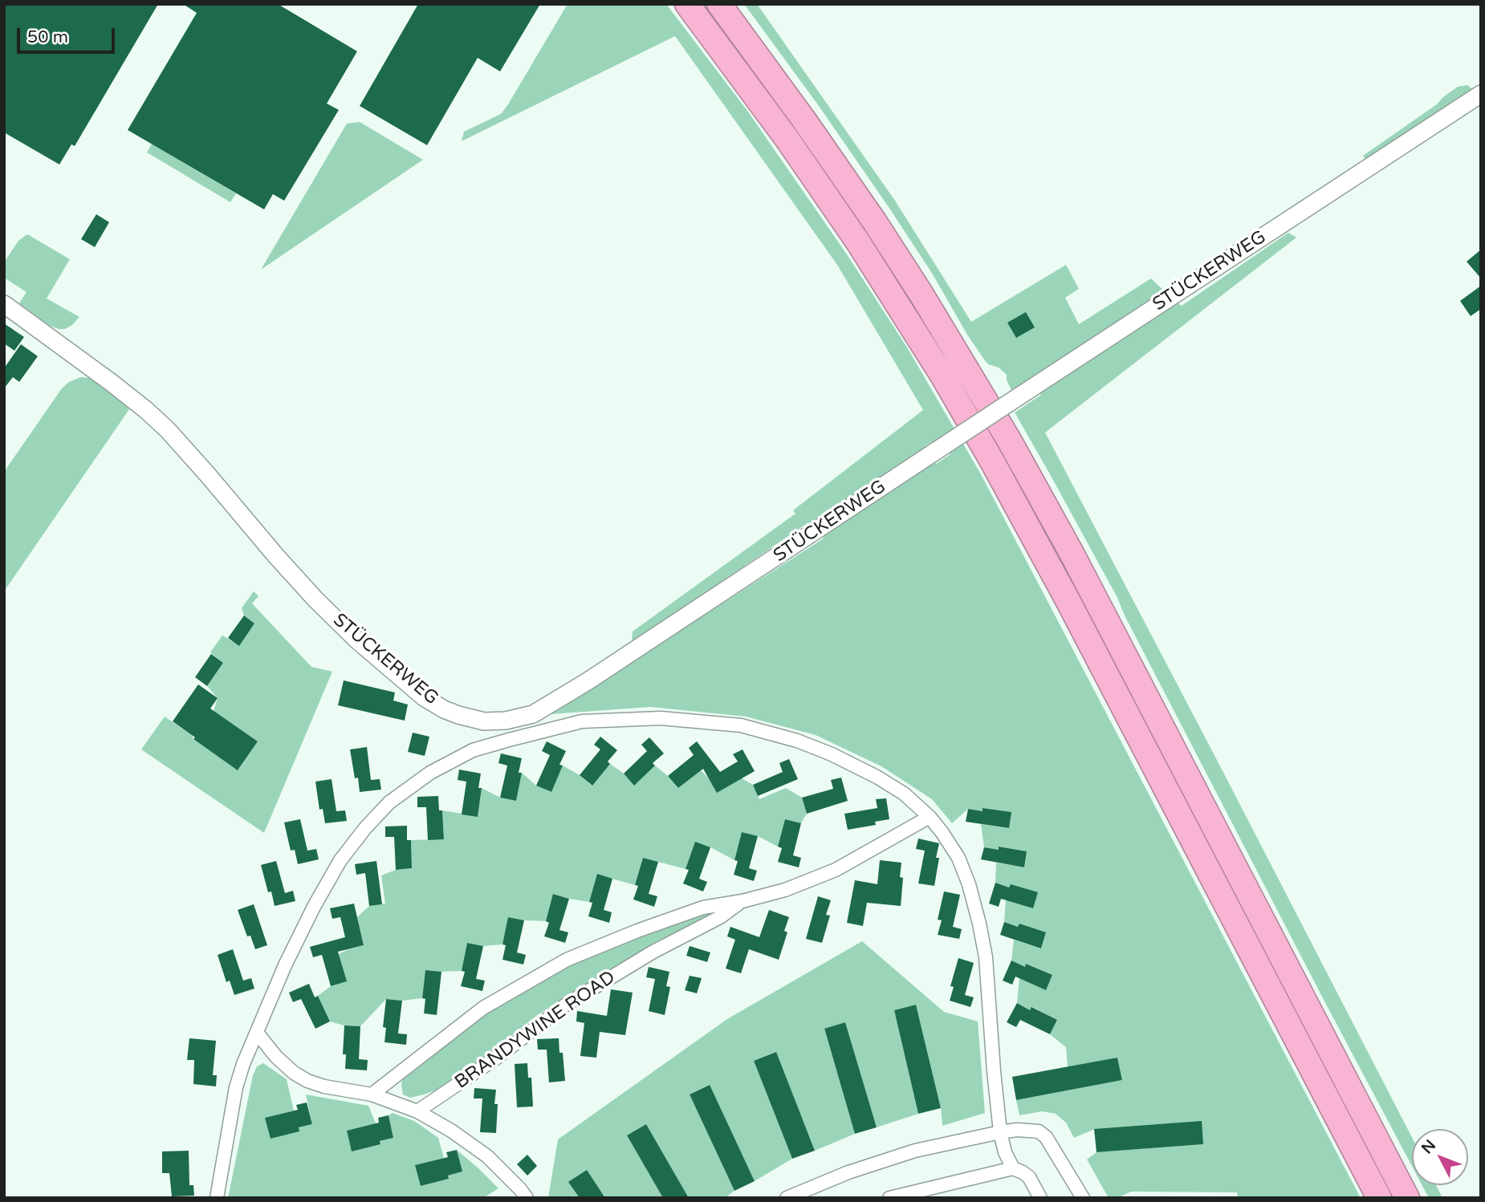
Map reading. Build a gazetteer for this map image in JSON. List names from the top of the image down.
{
  "streets": {
    "street": ["STÜCKERWEG", "BRANDYWINE ROAD"]
  },
  "scale_bar": "50 m",
  "north": "top left"
}
